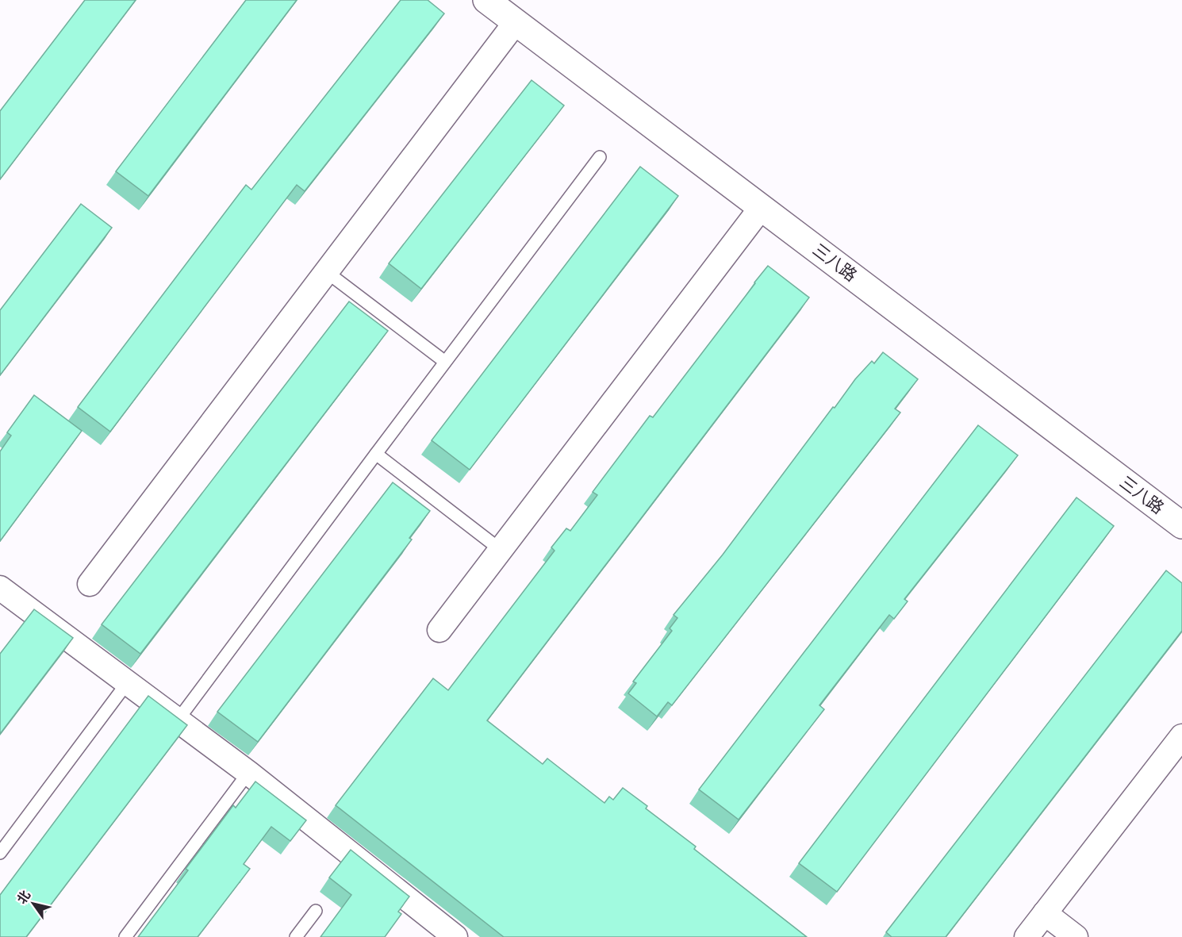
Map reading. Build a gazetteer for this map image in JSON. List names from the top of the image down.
{
  "streets": {
    "main road": ["三八路"]
  },
  "north": "top left"
}
